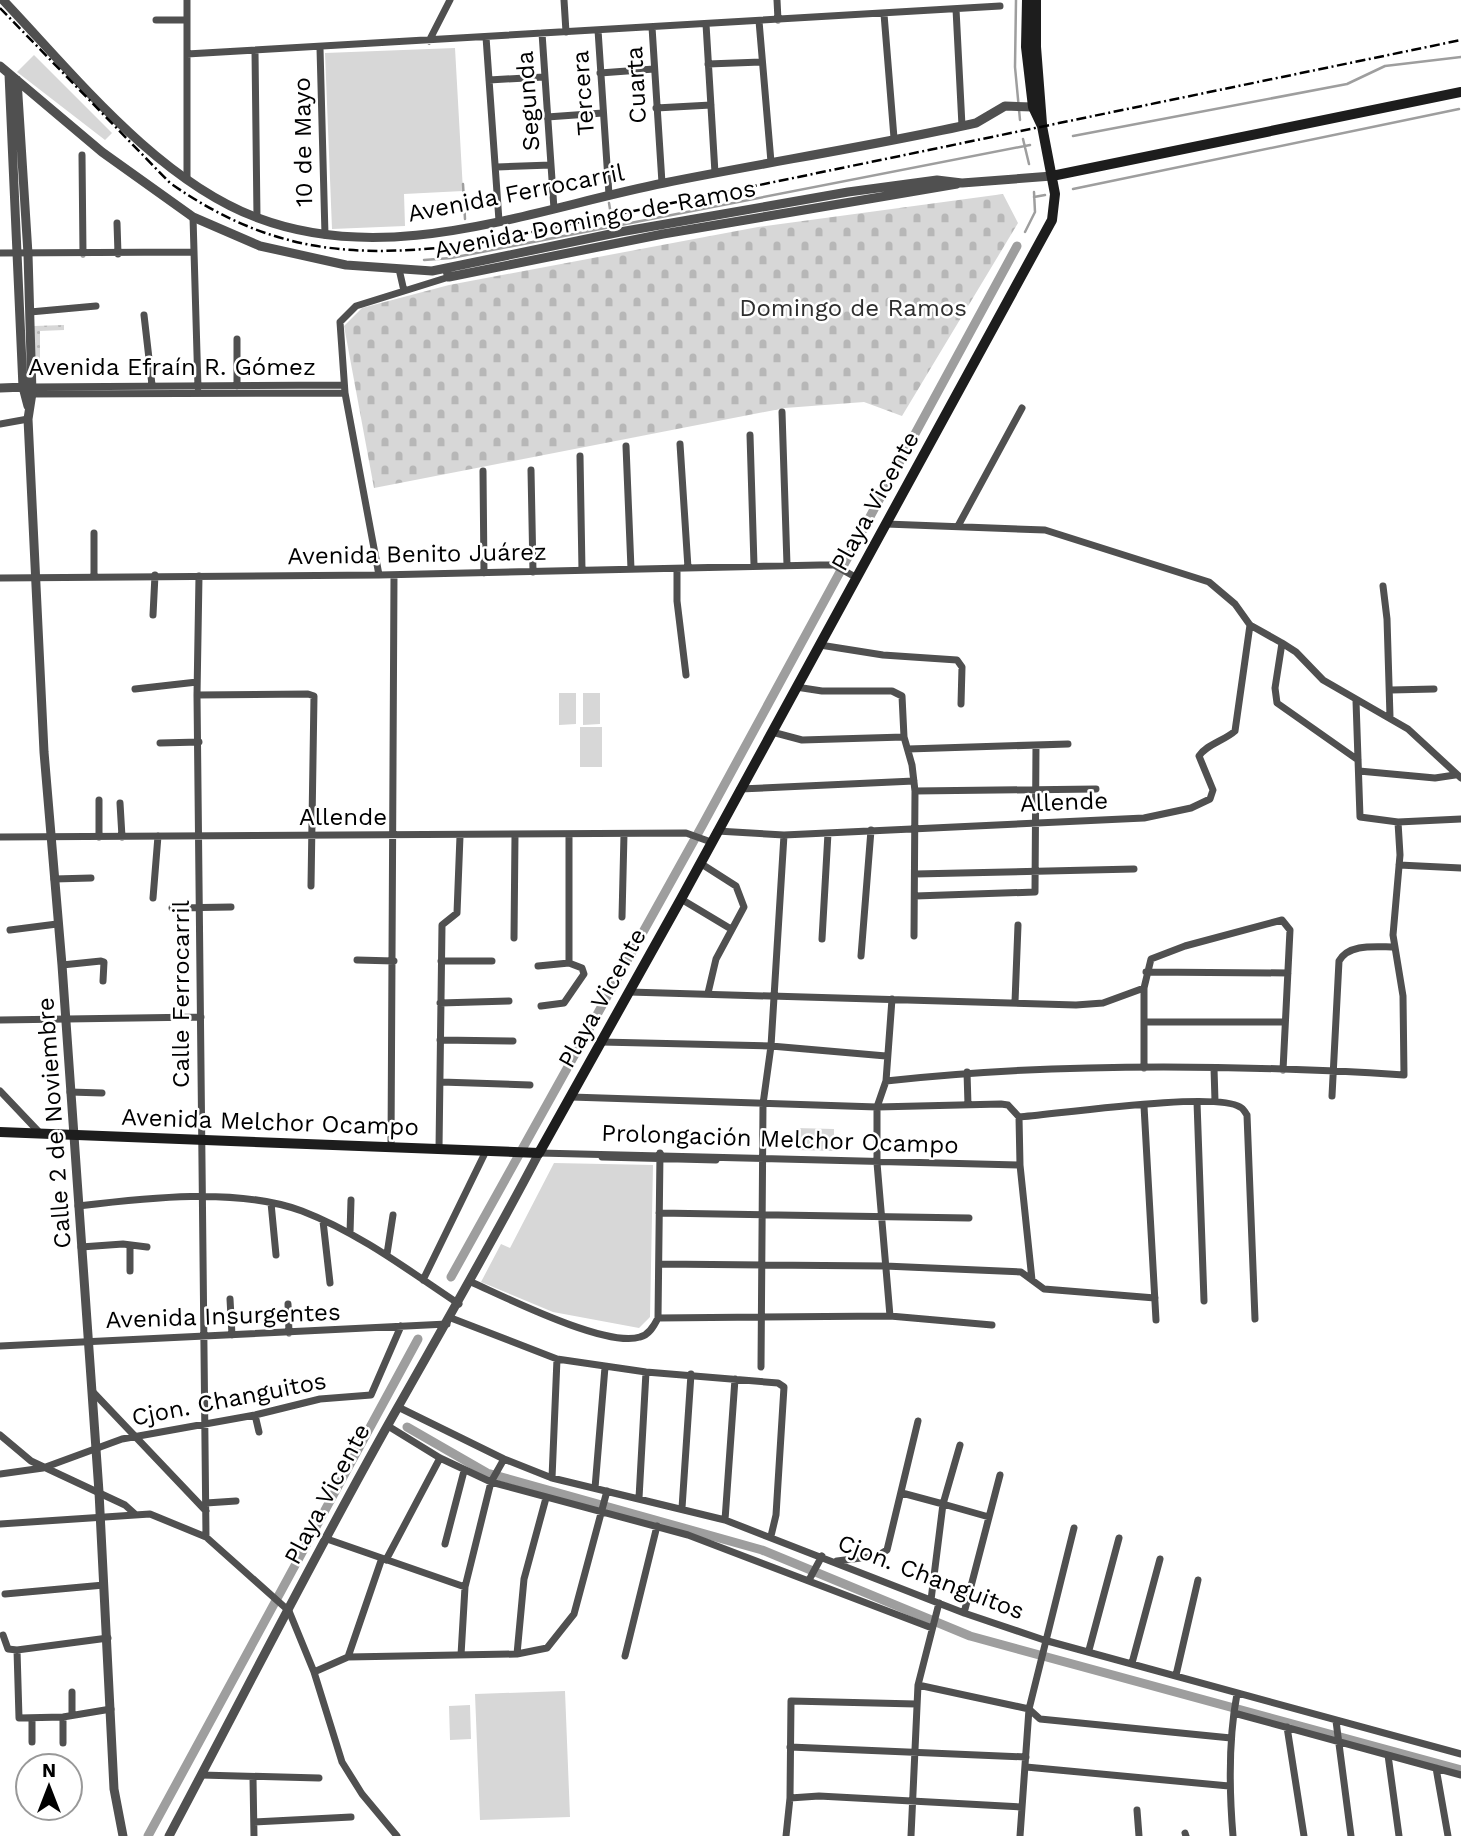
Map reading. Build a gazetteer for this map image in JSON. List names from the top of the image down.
{
  "streets": {
    "main road": ["Playa Vicente", "Avenida Melchor Ocampo"],
    "street": [
      "Cuarta",
      "Tercera",
      "Segunda",
      "10 de Mayo",
      "Avenida Ferrocarril",
      "Avenida Domingo de Ramos",
      "Avenida Efraín R. Gómez",
      "Avenida Benito Juárez",
      "Allende",
      "Calle Ferrocarril",
      "Calle 2 de Noviembre",
      "Prolongación Melchor Ocampo",
      "Avenida Insurgentes",
      "Cjon. Changuitos"
    ]
  },
  "crossings": [
    ["Cuarta", "Avenida Ferrocarril"],
    ["Tercera", "Avenida Ferrocarril"],
    ["Segunda", "Avenida Ferrocarril"],
    ["10 de Mayo", "Avenida Ferrocarril"],
    ["Avenida Domingo de Ramos", "Playa Vicente"],
    ["Avenida Domingo de Ramos", "Calle 2 de Noviembre"],
    ["Avenida Efraín R. Gómez", "Calle 2 de Noviembre"],
    ["Playa Vicente", "Avenida Benito Juárez"],
    ["Playa Vicente", "Allende"],
    ["Playa Vicente", "Avenida Melchor Ocampo"],
    ["Playa Vicente", "Prolongación Melchor Ocampo"],
    ["Playa Vicente", "Avenida Insurgentes"],
    ["Playa Vicente", "Cjon. Changuitos"],
    ["Avenida Benito Juárez", "Calle Ferrocarril"],
    ["Avenida Benito Juárez", "Calle 2 de Noviembre"],
    ["Allende", "Calle Ferrocarril"],
    ["Allende", "Calle 2 de Noviembre"],
    ["Calle Ferrocarril", "Avenida Melchor Ocampo"],
    ["Calle Ferrocarril", "Avenida Insurgentes"],
    ["Calle Ferrocarril", "Cjon. Changuitos"],
    ["Avenida Melchor Ocampo", "Calle 2 de Noviembre"],
    ["Avenida Melchor Ocampo", "Prolongación Melchor Ocampo"],
    ["Calle 2 de Noviembre", "Avenida Insurgentes"],
    ["Calle 2 de Noviembre", "Cjon. Changuitos"],
    ["Avenida Insurgentes", "Cjon. Changuitos"]
  ],
  "parks": ["Domingo de Ramos"],
  "north": "top"
}
